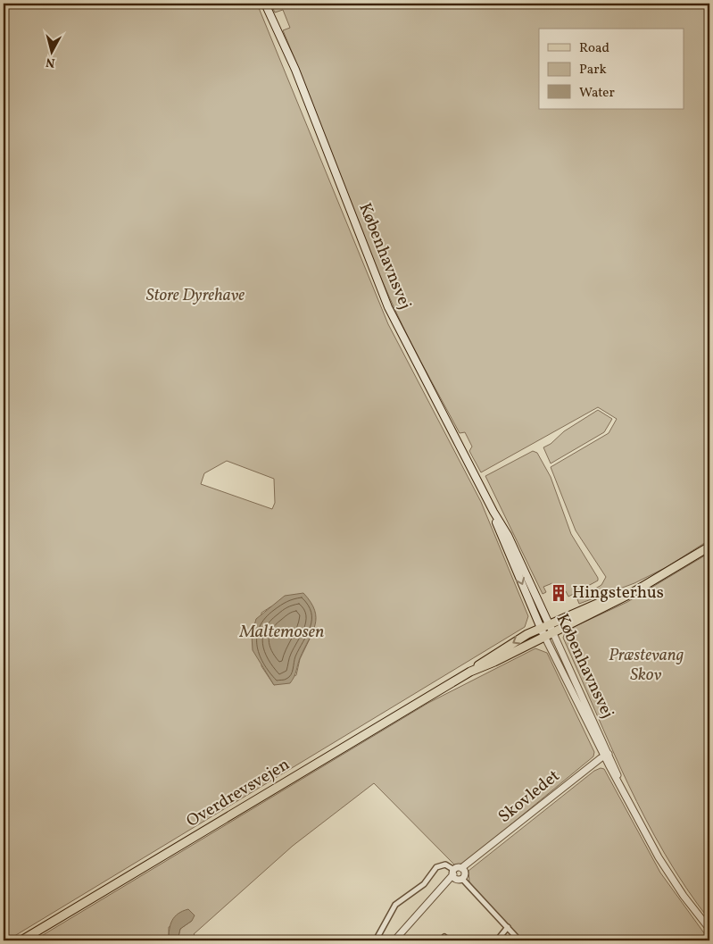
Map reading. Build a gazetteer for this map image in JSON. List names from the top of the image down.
{
  "streets": {
    "main road": ["Københavnsvej", "Overdrevsvejen"],
    "street": ["Skovledet"]
  },
  "crossings": [
    ["Københavnsvej", "Overdrevsvejen"],
    ["Københavnsvej", "Skovledet"]
  ],
  "water": ["Maltemosen"],
  "parks": ["Store Dyrehave", "Præstevang Skov"],
  "places": {
    "building": ["Hingsterhus"]
  },
  "legend": ["Road", "Park", "Water"],
  "north": "bottom"
}
